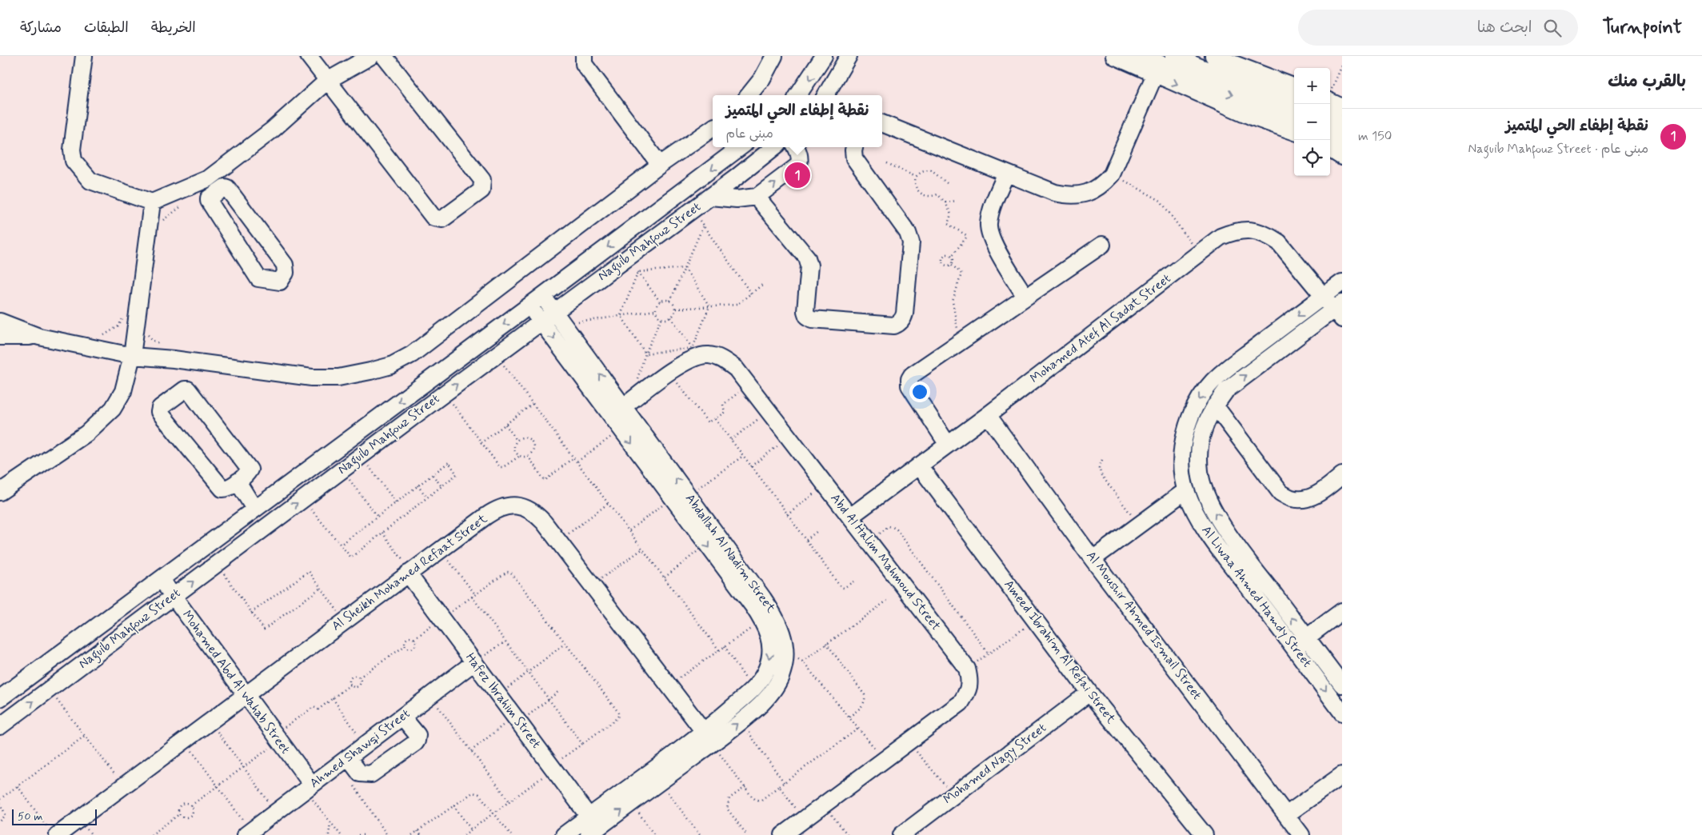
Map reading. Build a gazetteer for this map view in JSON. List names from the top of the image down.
{
  "streets": {
    "street": [
      "Naguib Mahfouz Street",
      "Mohamed Atef Al Sadat Street",
      "Abdallah Al Nadim Street",
      "Abd Al Halim Mahmoud Street",
      "Al Sheikh Mohamed Refaat Street",
      "Al Liwaa Ahmed Hamdy Street",
      "Al Moushir Ahmed Ismail Street",
      "Ameed Ibrahim Al Refai Street",
      "Mohamed Abd Al Wahab Street",
      "Hafez Ibrahim Street",
      "Ahmed Shawqi Street",
      "Mohamed Nagy Street"
    ]
  },
  "crossings": [
    ["Naguib Mahfouz Street", "Abdallah Al Nadim Street"],
    ["Naguib Mahfouz Street", "Mohamed Abd Al Wahab Street"],
    ["Mohamed Atef Al Sadat Street", "Abd Al Halim Mahmoud Street"],
    ["Mohamed Atef Al Sadat Street", "Al Liwaa Ahmed Hamdy Street"],
    ["Mohamed Atef Al Sadat Street", "Al Moushir Ahmed Ismail Street"],
    ["Mohamed Atef Al Sadat Street", "Ameed Ibrahim Al Refai Street"],
    ["Abdallah Al Nadim Street", "Abd Al Halim Mahmoud Street"],
    ["Abdallah Al Nadim Street", "Al Sheikh Mohamed Refaat Street"],
    ["Abdallah Al Nadim Street", "Hafez Ibrahim Street"],
    ["Al Sheikh Mohamed Refaat Street", "Mohamed Abd Al Wahab Street"],
    ["Al Sheikh Mohamed Refaat Street", "Hafez Ibrahim Street"],
    ["Ameed Ibrahim Al Refai Street", "Mohamed Nagy Street"],
    ["Mohamed Abd Al Wahab Street", "Ahmed Shawqi Street"],
    ["Hafez Ibrahim Street", "Ahmed Shawqi Street"]
  ],
  "scale_bar": "50 m",
  "page": {
    "header": "Turnpoint",
    "search": "ابحث هنا",
    "nav": ["الخريطة", "الطبقات", "مشاركة"],
    "heading": "بالقرب منك",
    "map_buttons": ["+", "−"],
    "popup": ["نقطة إطفاء الحي المتميز", "مبنى عام"],
    "list": [
      {
        "mark": "1",
        "name": "نقطة إطفاء الحي المتميز",
        "note": "مبنى عام · Naguib Mahfouz Street",
        "value": "150 m"
      }
    ],
    "pins": "1",
    "scale": "50 m"
  }
}
